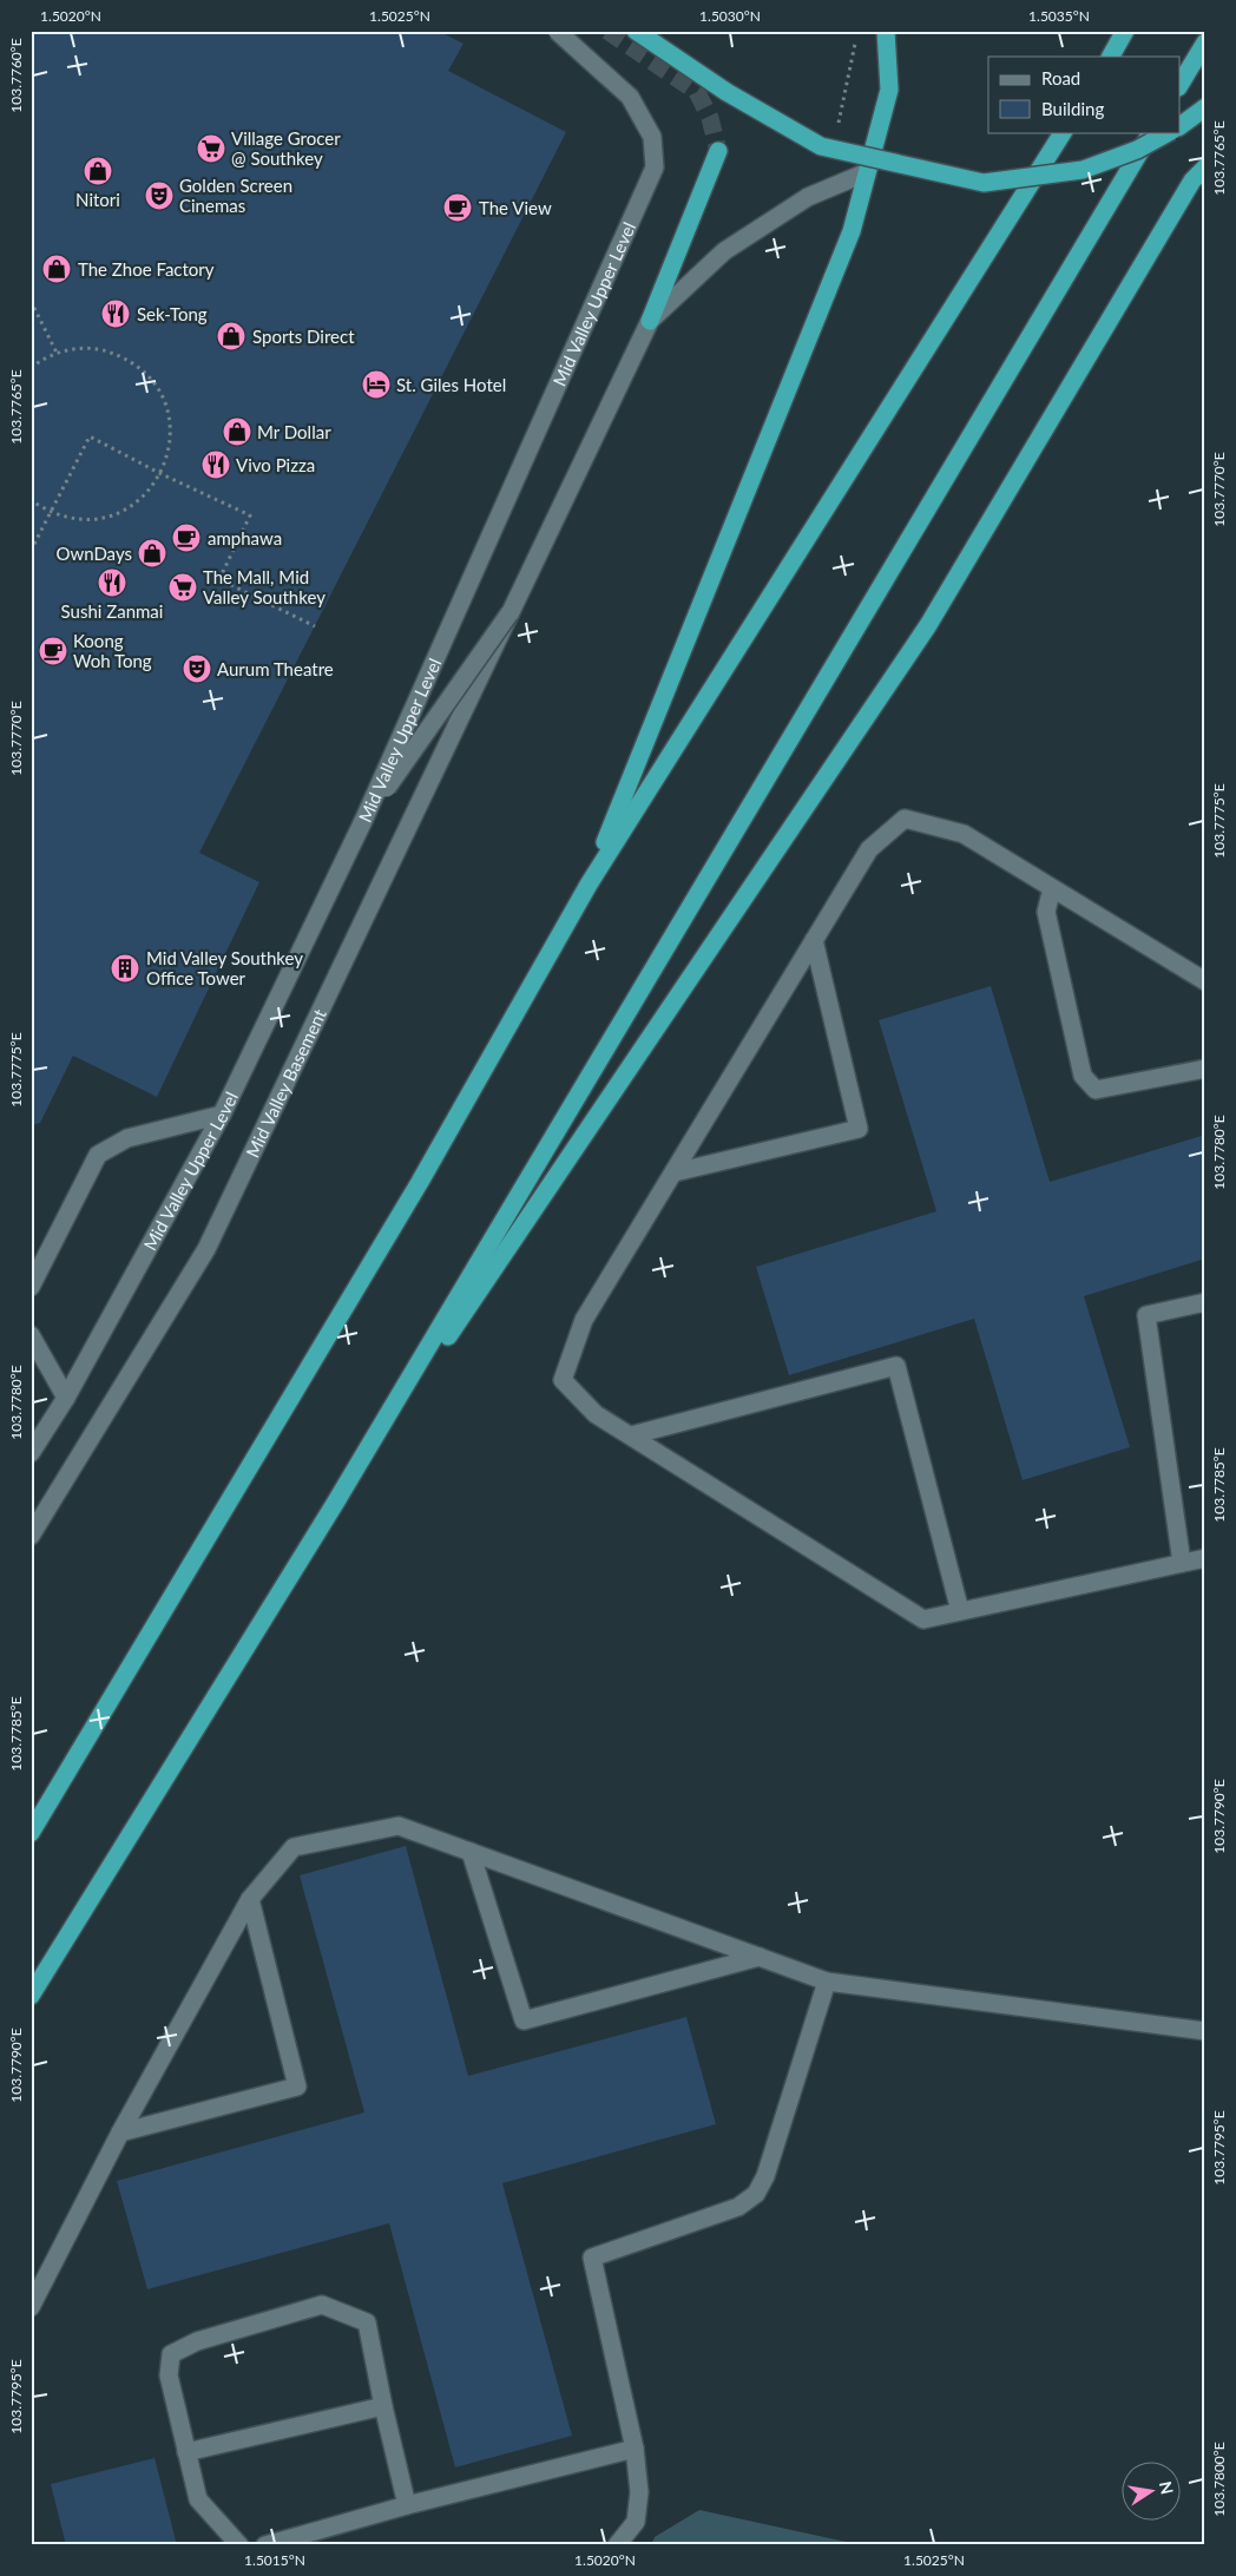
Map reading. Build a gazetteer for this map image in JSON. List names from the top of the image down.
{
  "streets": {
    "street": ["Mid Valley Upper Level", "Mid Valley Basement"]
  },
  "places": {
    "supermarket": ["Village Grocer @ Southkey", "The Mall, Mid Valley Southkey"],
    "shop": [
      "Nitori",
      "The Zhoe Factory",
      "Sports Direct",
      "Mr Dollar",
      "OwnDays"
    ],
    "theatre": ["Golden Screen Cinemas", "Aurum Theatre"],
    "cafe": ["The View", "amphawa", "Koong Woh Tong"],
    "restaurant": ["Sek-Tong", "Vivo Pizza", "Sushi Zanmai"],
    "hotel": ["St. Giles Hotel"],
    "building": ["Mid Valley Southkey Office Tower"]
  },
  "legend": ["Road", "Building"],
  "north": "right",
  "coordinates": [
    "1.5020°N",
    "1.5025°N",
    "1.5030°N",
    "1.5035°N",
    "103.7760°E",
    "103.7765°E",
    "103.7770°E",
    "103.7775°E",
    "103.7780°E",
    "103.7785°E",
    "103.7790°E",
    "103.7795°E",
    "103.7800°E",
    "1.5015°N"
  ]
}
